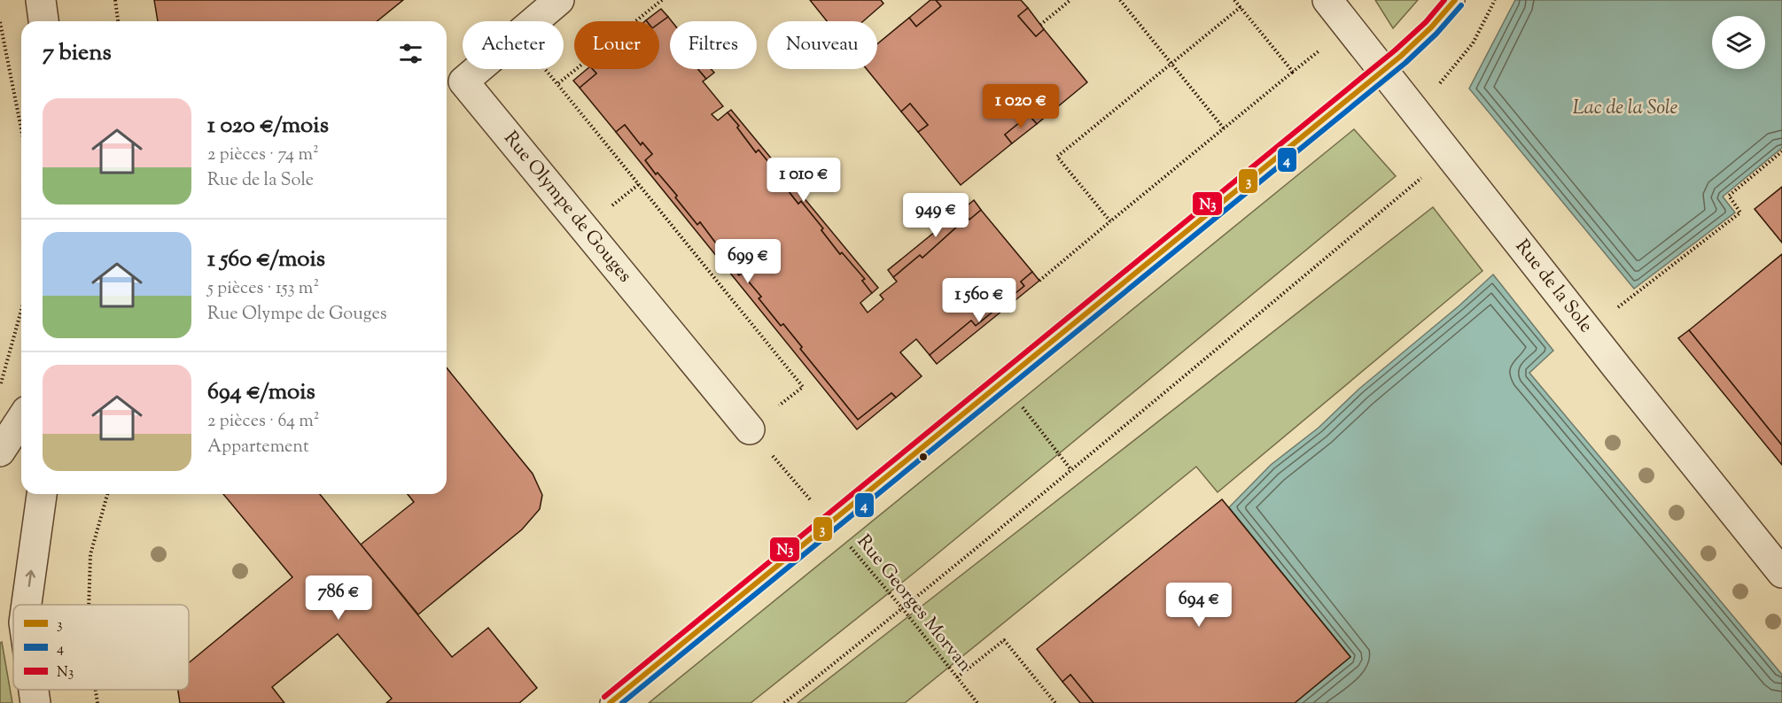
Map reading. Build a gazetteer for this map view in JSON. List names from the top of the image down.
{
  "streets": {
    "street": ["Rue Olympe de Gouges", "Rue de la Sole"],
    "path": ["Rue Georges Morvan"]
  },
  "crossings": [
    ["Rue Olympe de Gouges", "Rue Georges Morvan"]
  ],
  "water": ["Lac de la Sole"],
  "lines": ["transit line 3", "transit line N3", "transit line 4"],
  "legend": ["3", "4", "N3"],
  "page": {
    "chip": [
      "Acheter",
      "Louer",
      "Filtres",
      "Nouveau"
    ],
    "heading": "7 biens",
    "price": [
      "1 020 €",
      "1 010 €",
      "949 €",
      "699 €",
      "1 560 €",
      "786 €",
      "694 €"
    ],
    "list": [
      {
        "name": "1 020 €/mois",
        "note": "2 pièces · 74 m² · Rue de la Sole"
      },
      {
        "name": "1 560 €/mois",
        "note": "5 pièces · 153 m² · Rue Olympe de Gouges"
      },
      {
        "name": "694 €/mois",
        "note": "2 pièces · 64 m² · Appartement"
      }
    ]
  }
}
